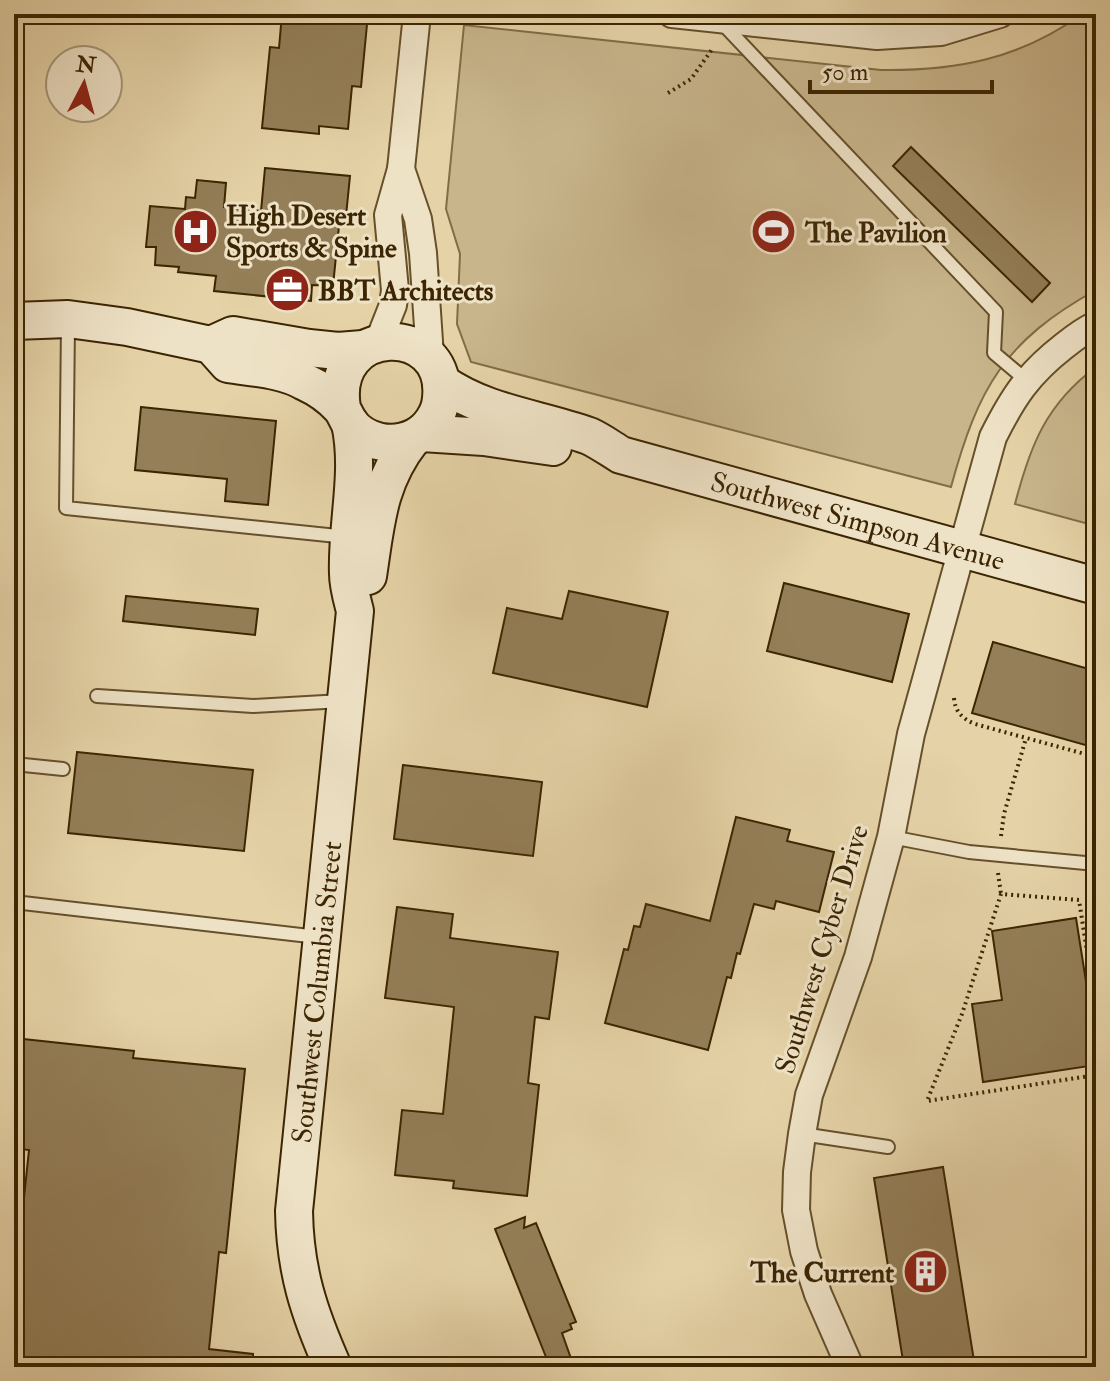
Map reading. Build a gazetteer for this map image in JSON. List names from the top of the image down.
{
  "streets": {
    "street": ["Southwest Simpson Avenue", "Southwest Cyber Drive", "Southwest Columbia Street"]
  },
  "crossings": [
    ["Southwest Simpson Avenue", "Southwest Cyber Drive"],
    ["Southwest Simpson Avenue", "Southwest Columbia Street"]
  ],
  "places": {
    "hospital": ["High Desert Sports & Spine"],
    "sports": ["The Pavilion"],
    "office": ["BBT Architects"],
    "building": ["The Current"]
  },
  "scale_bar": "50 m",
  "north": "top"
}
